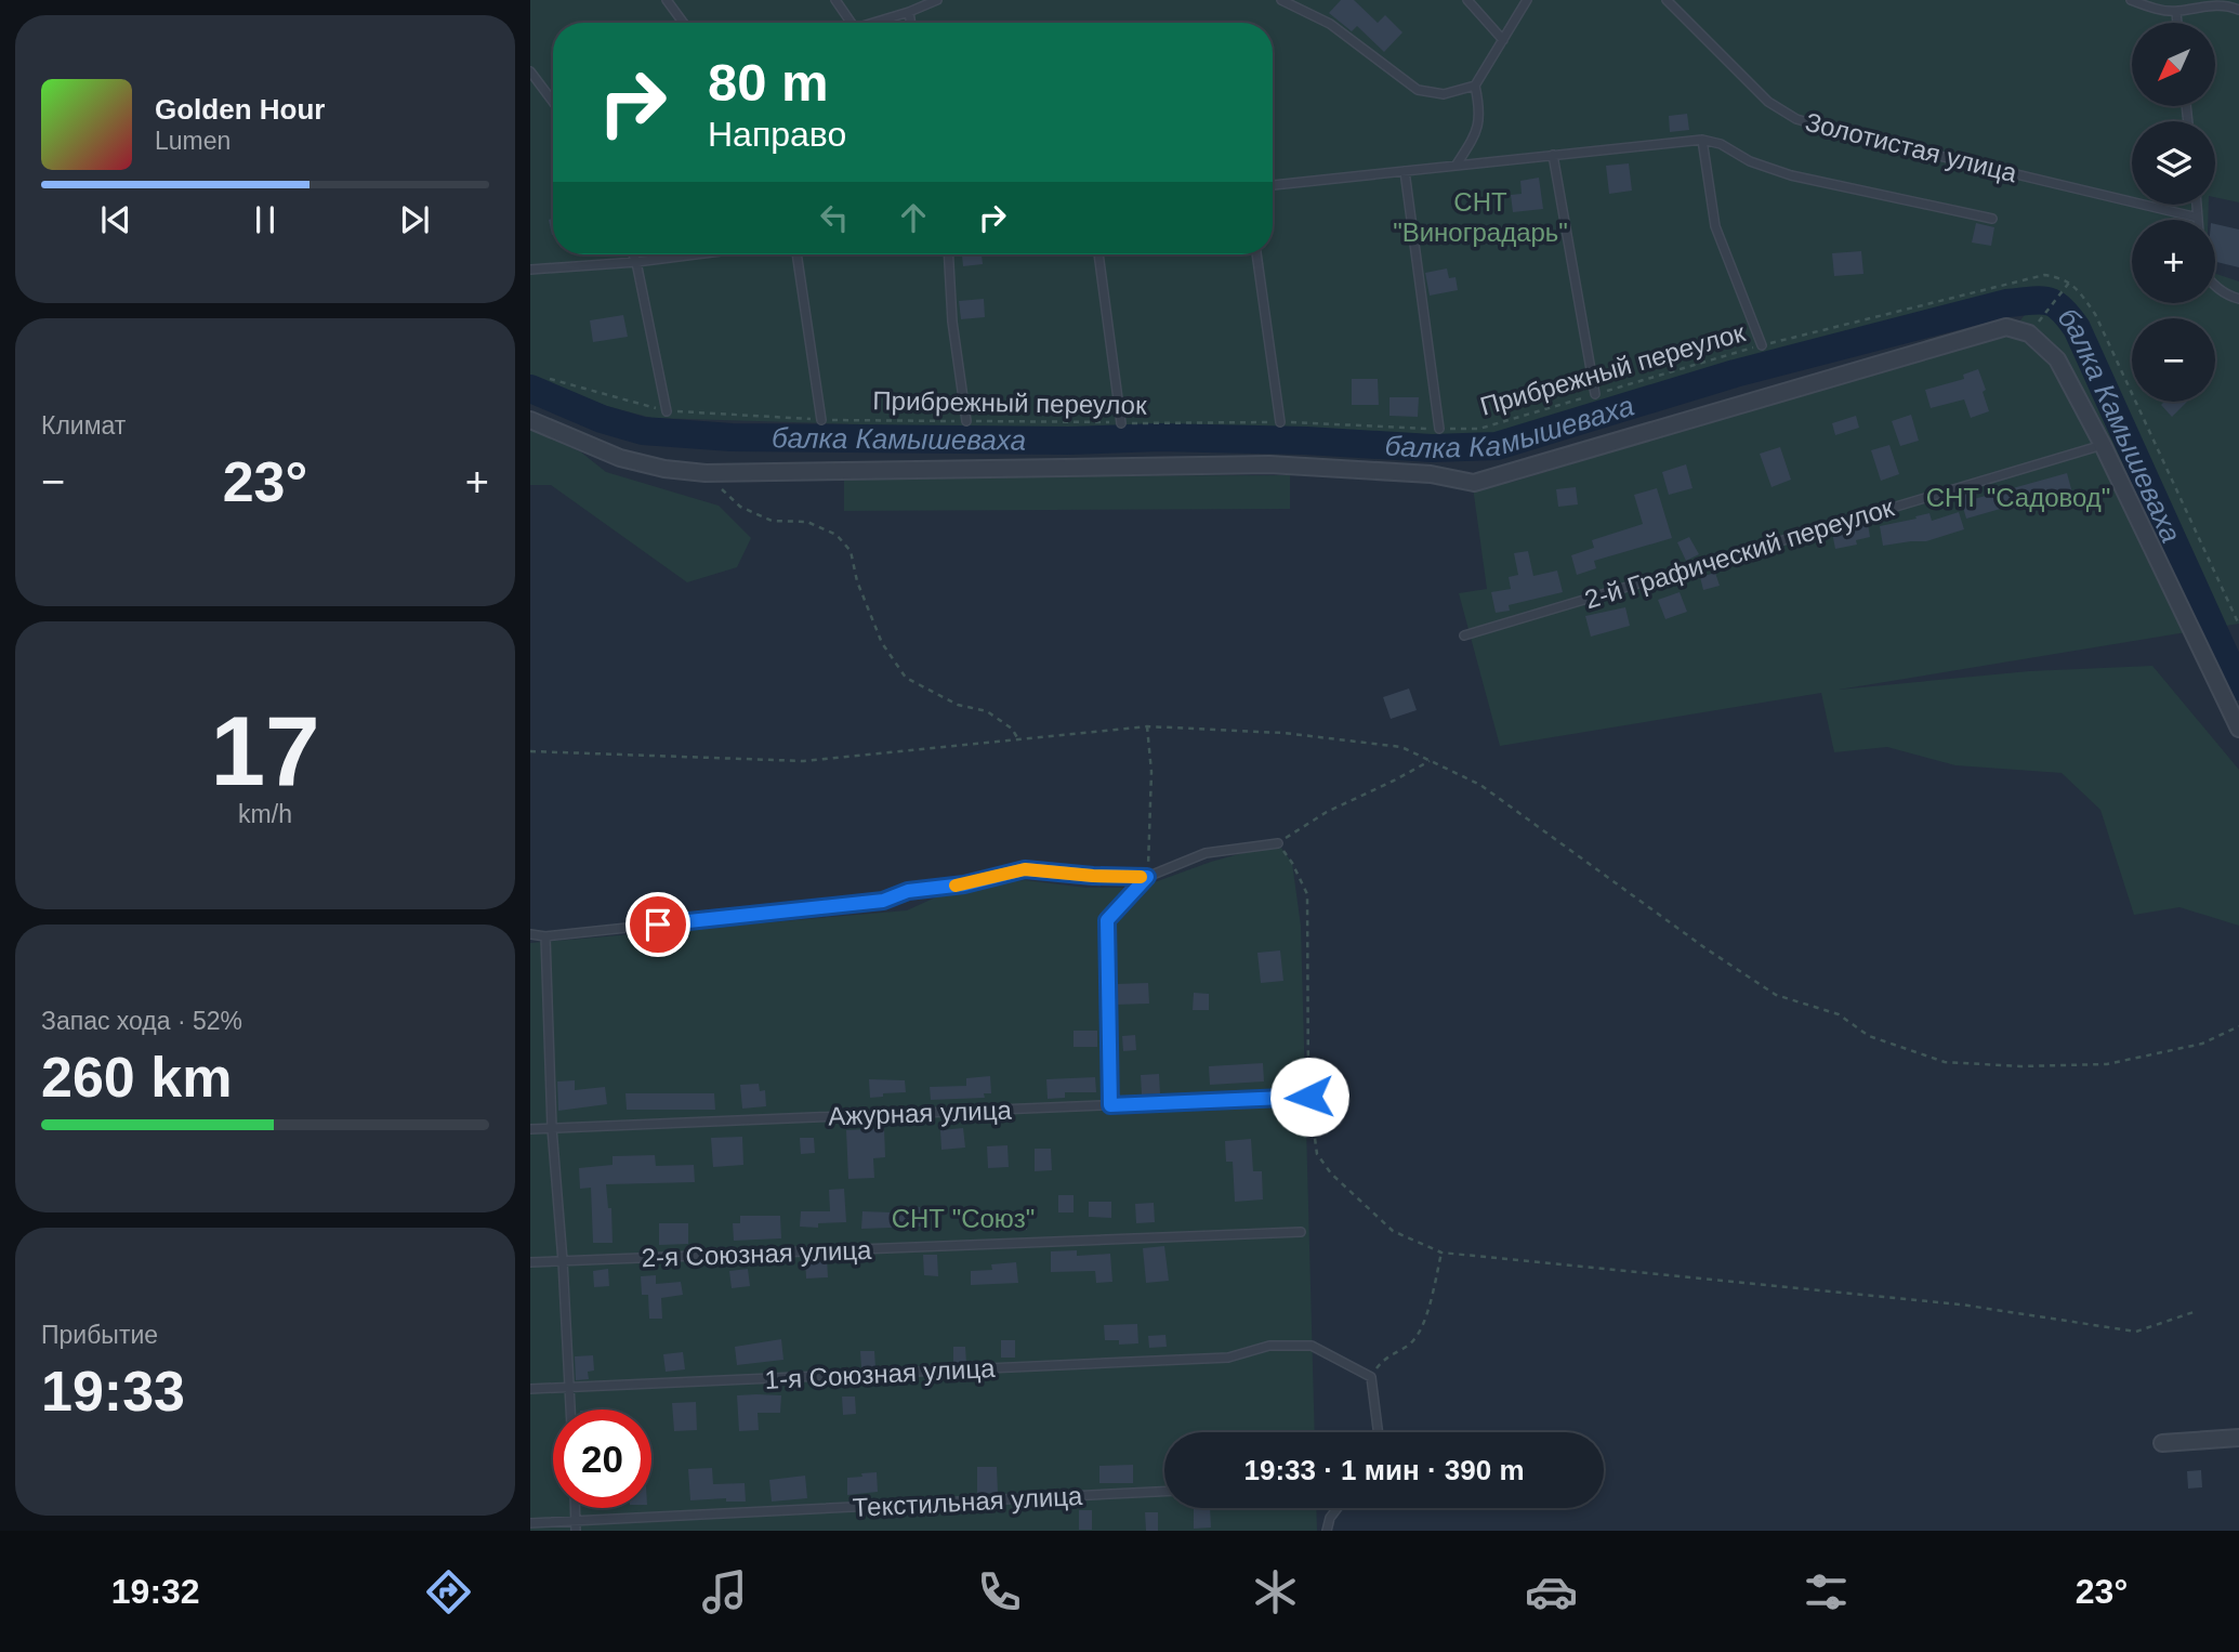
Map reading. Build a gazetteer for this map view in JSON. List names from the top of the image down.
{
  "streets": {
    "lane": [
      "Золотистая улица",
      "2-й Графический переулок",
      "Ажурная улица",
      "2-я Союзная улица",
      "1-я Союзная улица",
      "Текстильная улица"
    ],
    "path": ["Прибрежный переулок"]
  },
  "water": ["балка Камышеваха"],
  "parks": ["СНТ \"Виноградарь\"", "СНТ \"Садовод\"", "СНТ \"Союз\""],
  "north": "bottom left",
  "page": {
    "map_buttons": ["+", "−"],
    "turn": ["80 m", "Направо"],
    "song": ["Golden Hour", "Lumen"],
    "tile": [
      "Климат",
      ["17", "km/h"],
      ["Запас хода · 52%", "260 km"],
      ["Прибытие", "19:33"]
    ],
    "heat": ["−", "23°", "+"],
    "limit": "20",
    "trip": "19:33 · 1 мин · 390 m",
    "tabs": ["19:32", "23°"]
  }
}
